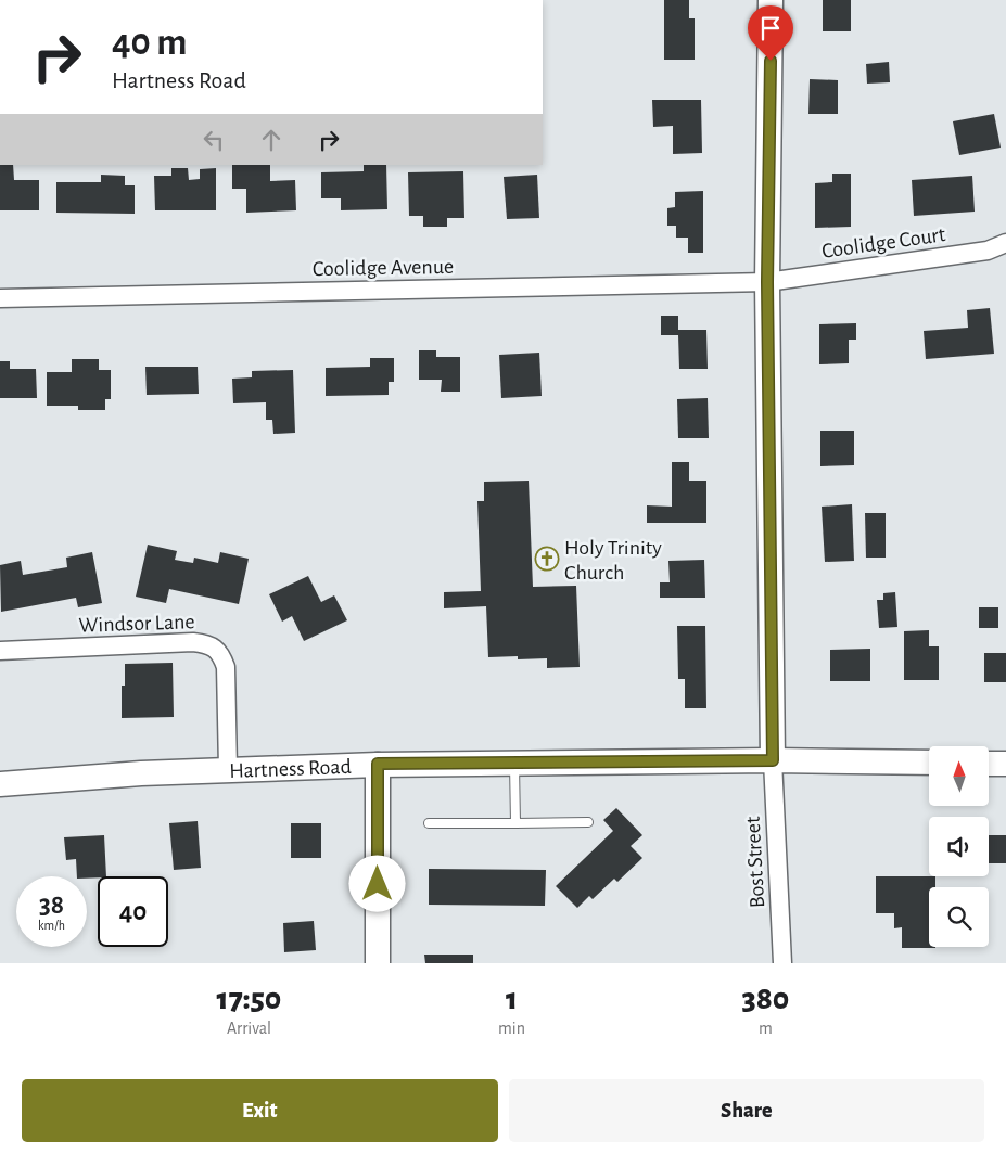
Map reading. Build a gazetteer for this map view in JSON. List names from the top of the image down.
{
  "streets": {
    "main road": ["Hartness Road"],
    "street": [
      "Coolidge Court",
      "Coolidge Avenue",
      "Windsor Lane",
      "Bost Street"
    ]
  },
  "crossings": [
    ["Coolidge Court", "Coolidge Avenue"],
    ["Windsor Lane", "Hartness Road"],
    ["Hartness Road", "Bost Street"]
  ],
  "places": {
    "church": ["Holy Trinity Church"]
  },
  "north": "top",
  "page": {
    "turn": ["40 m", "Hartness Road"],
    "speed": "38 km/h",
    "limit": "40",
    "eta": [
      "17:50",
      "Arrival",
      "1",
      "min",
      "380",
      "m"
    ],
    "buttons": ["Exit", "Share"]
  }
}
